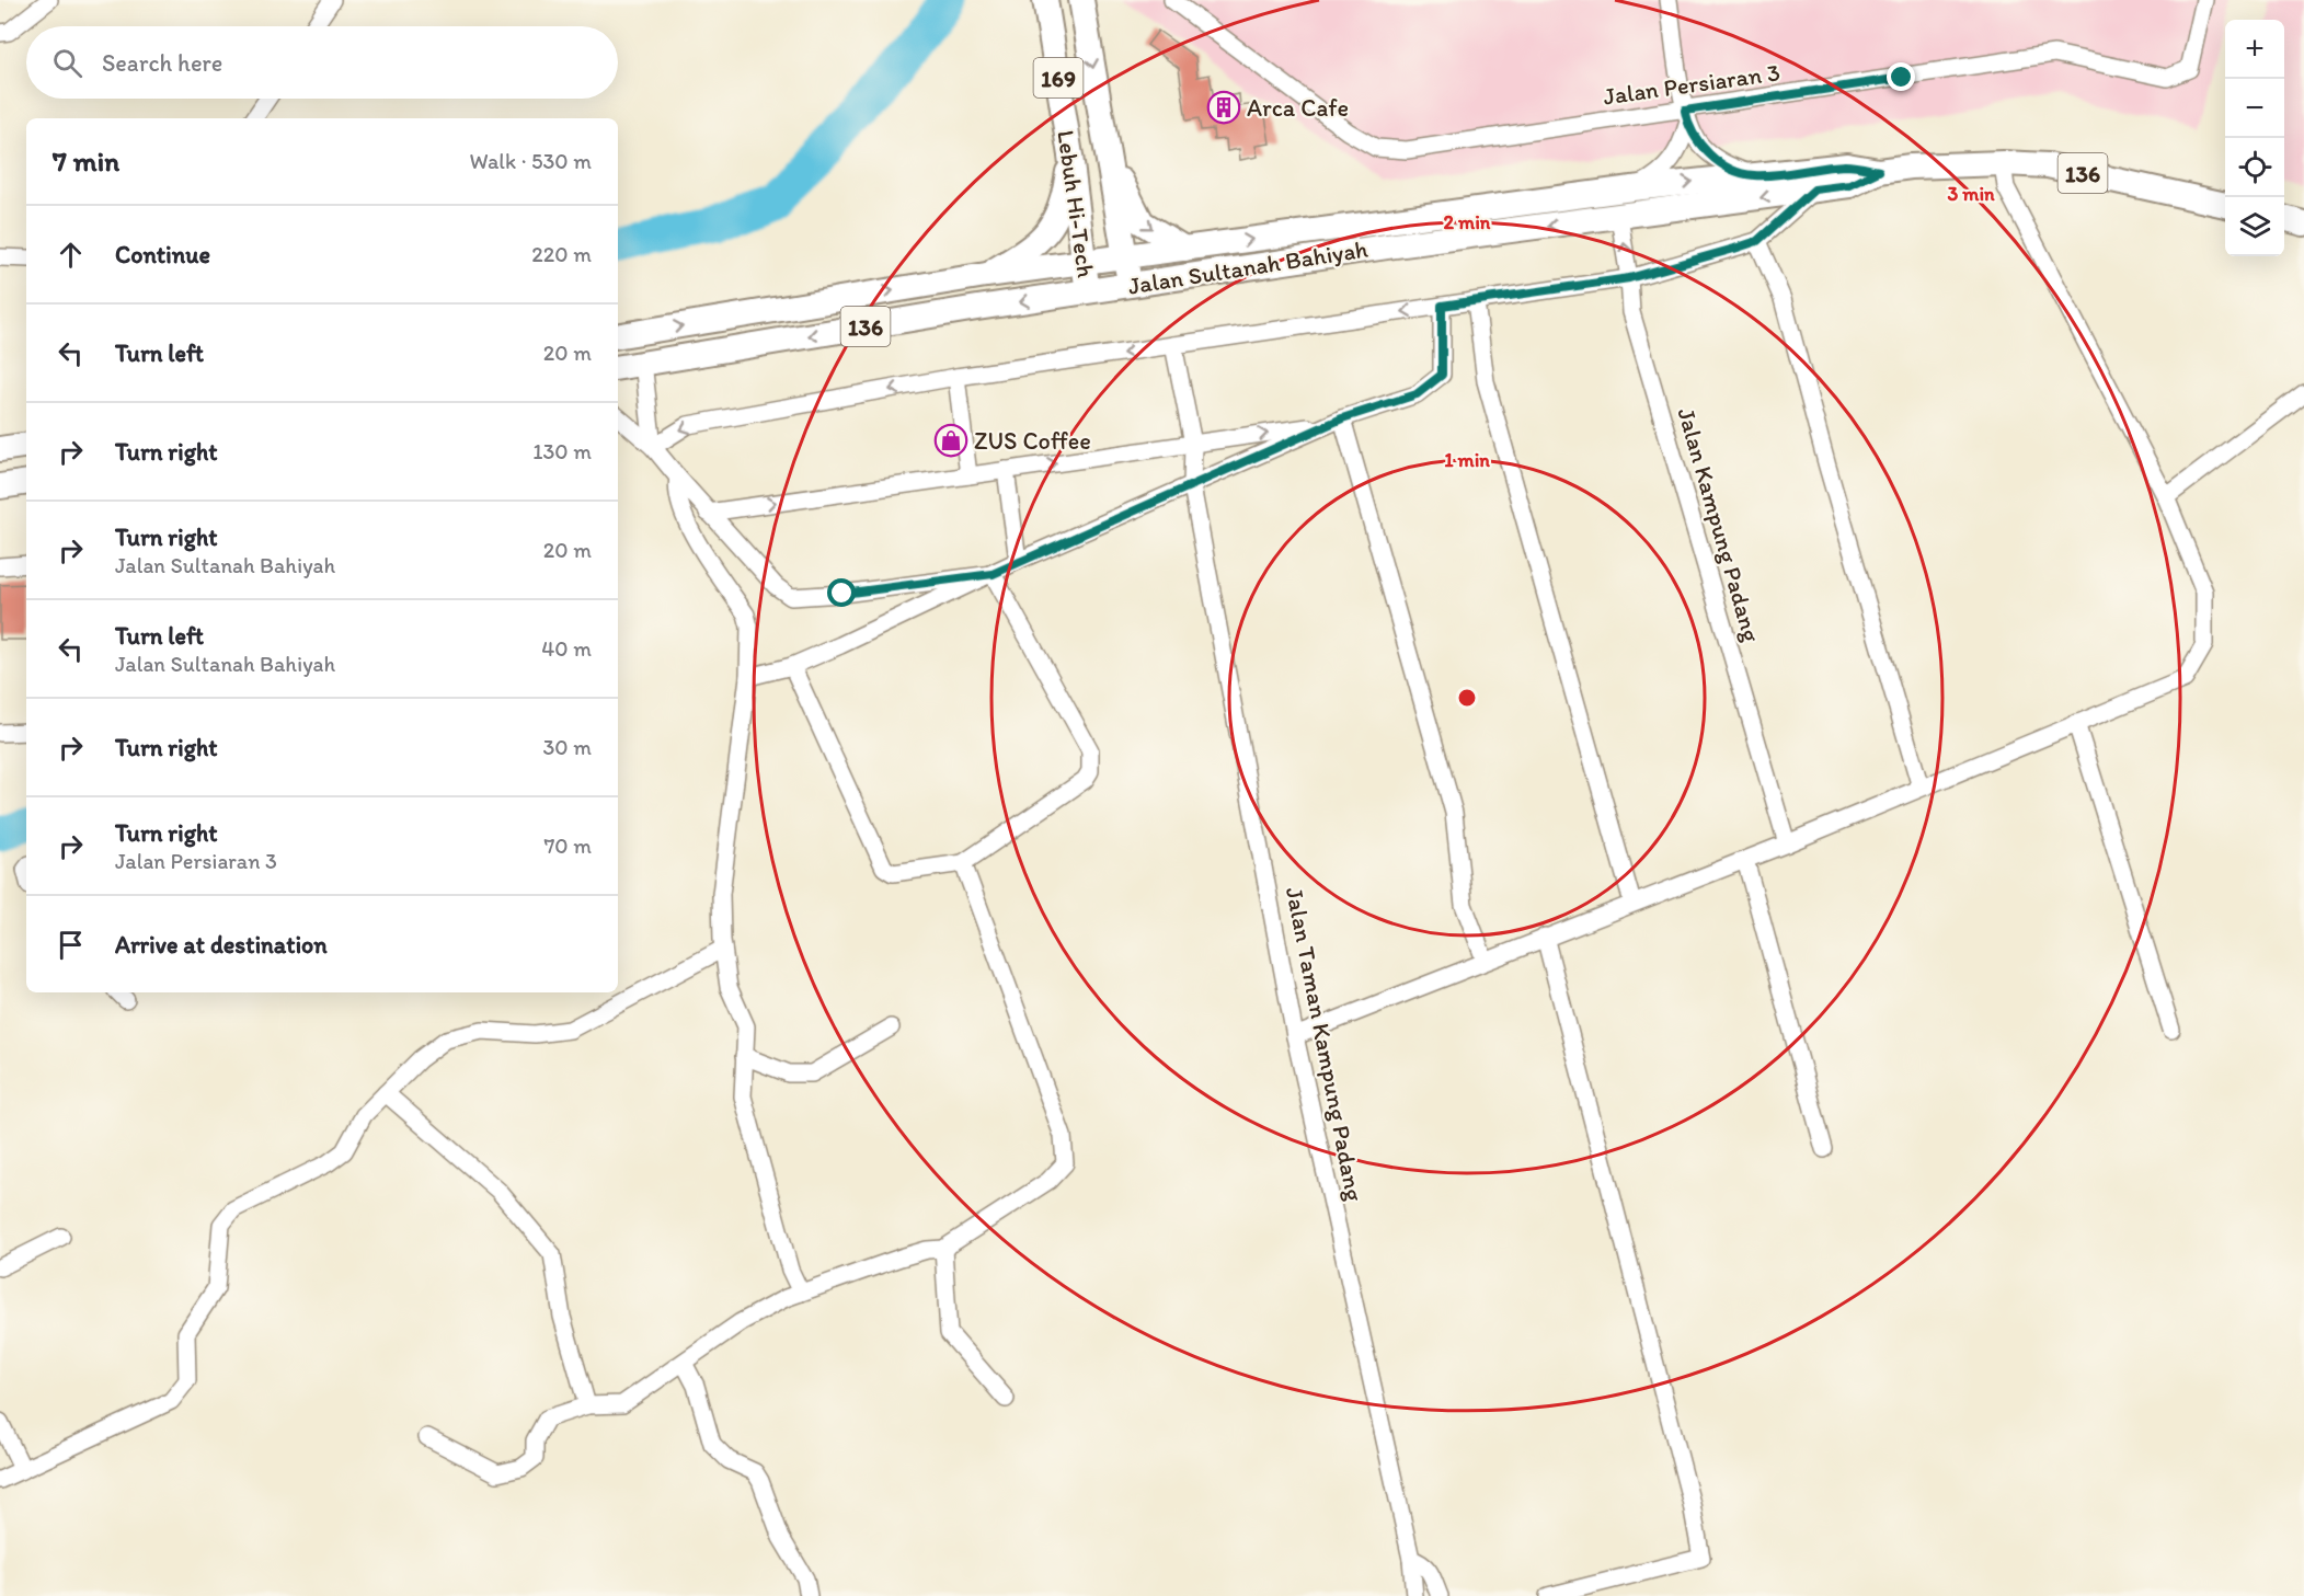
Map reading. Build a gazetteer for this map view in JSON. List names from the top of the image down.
{
  "streets": {
    "main road": [
      "169",
      "136",
      "Lebuh Hi-Tech",
      "Jalan Sultanah Bahiyah"
    ],
    "street": ["Jalan Persiaran 3", "Jalan Kampung Padang", "Jalan Taman Kampung Padang"]
  },
  "crossings": [
    ["Lebuh Hi-Tech", "Jalan Sultanah Bahiyah"],
    ["Jalan Sultanah Bahiyah", "Jalan Kampung Padang"]
  ],
  "places": {
    "building": ["Arca Cafe"],
    "shop": ["ZUS Coffee"]
  },
  "page": {
    "map_buttons": ["+", "−"],
    "search": "Search here",
    "heading": ["7 min", "Walk · 530 m"],
    "list": [
      ["Continue", "220 m"],
      ["Turn left", "20 m"],
      ["Turn right", "130 m"],
      ["Turn right", "Jalan Sultanah Bahiyah", "20 m"],
      ["Turn left", "Jalan Sultanah Bahiyah", "40 m"],
      ["Turn right", "30 m"],
      ["Turn right", "Jalan Persiaran 3", "70 m"],
      "Arrive at destination"
    ]
  },
  "rings": ["3 min", "2 min", "1 min"]
}
